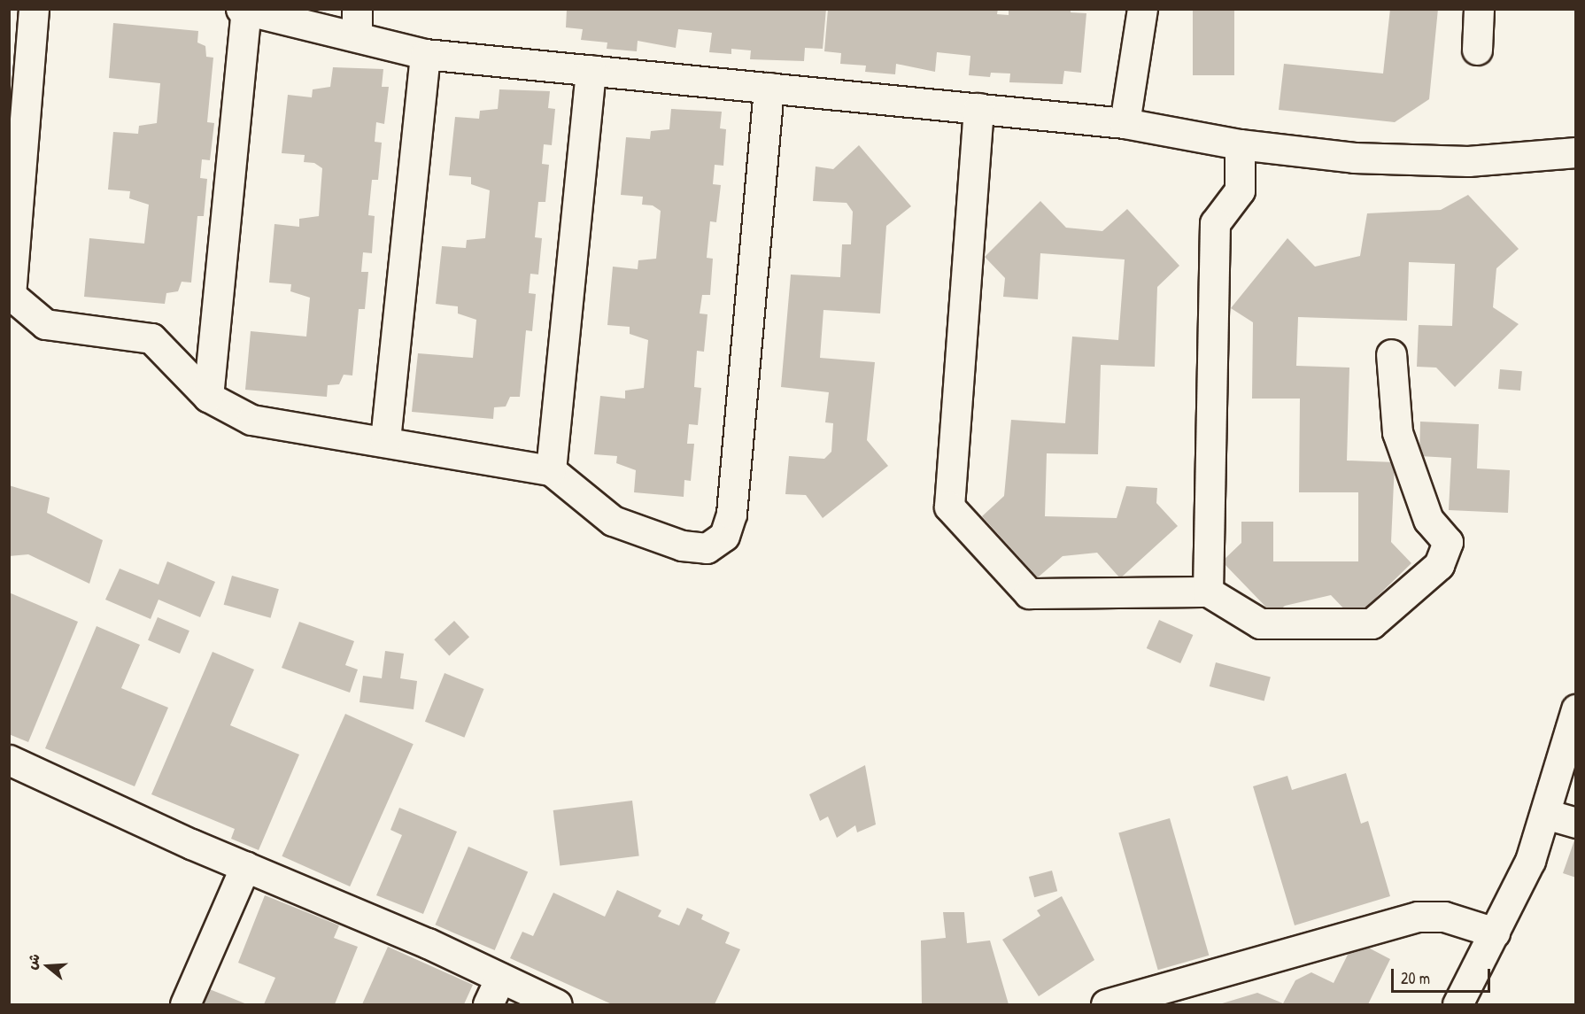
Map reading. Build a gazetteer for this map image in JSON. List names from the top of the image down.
{
  "scale_bar": "20 m",
  "north": "left"
}
